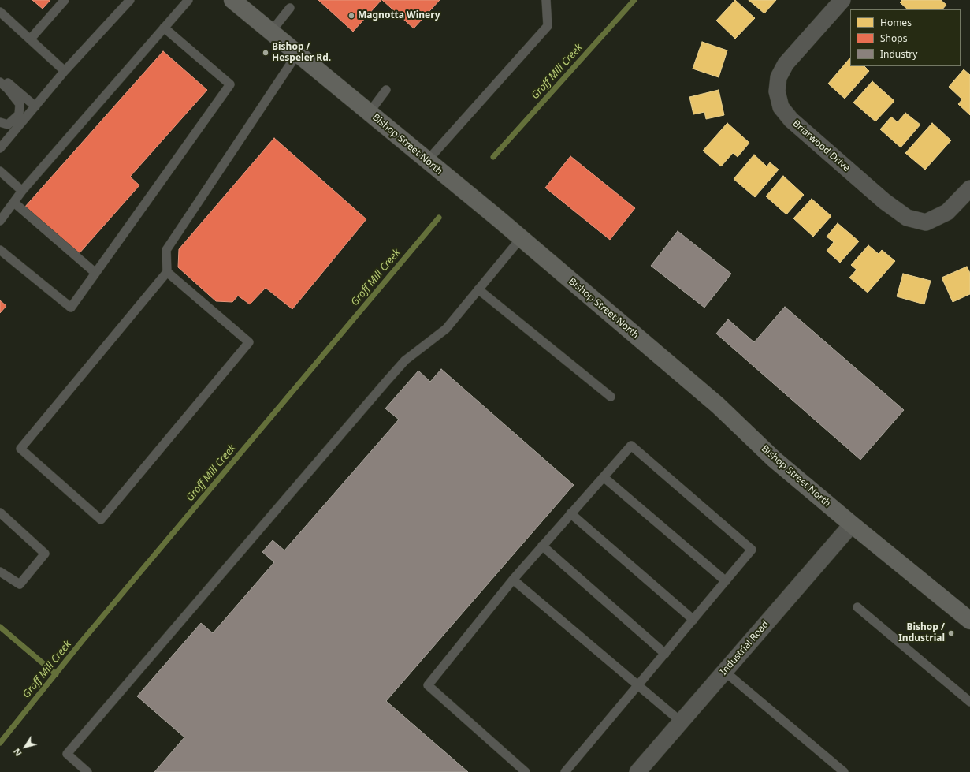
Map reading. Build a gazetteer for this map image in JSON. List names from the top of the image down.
{
  "streets": {
    "main road": ["Bishop Street North"],
    "street": ["Briarwood Drive", "Industrial Road"]
  },
  "crossings": [
    ["Bishop Street North", "Industrial Road"]
  ],
  "water": ["Groff Mill Creek"],
  "places": ["Magnotta Winery", "Bishop / Hespeler Rd.", "Bishop / Industrial"],
  "legend": ["Homes", "Shops", "Industry"],
  "north": "bottom left"
}
